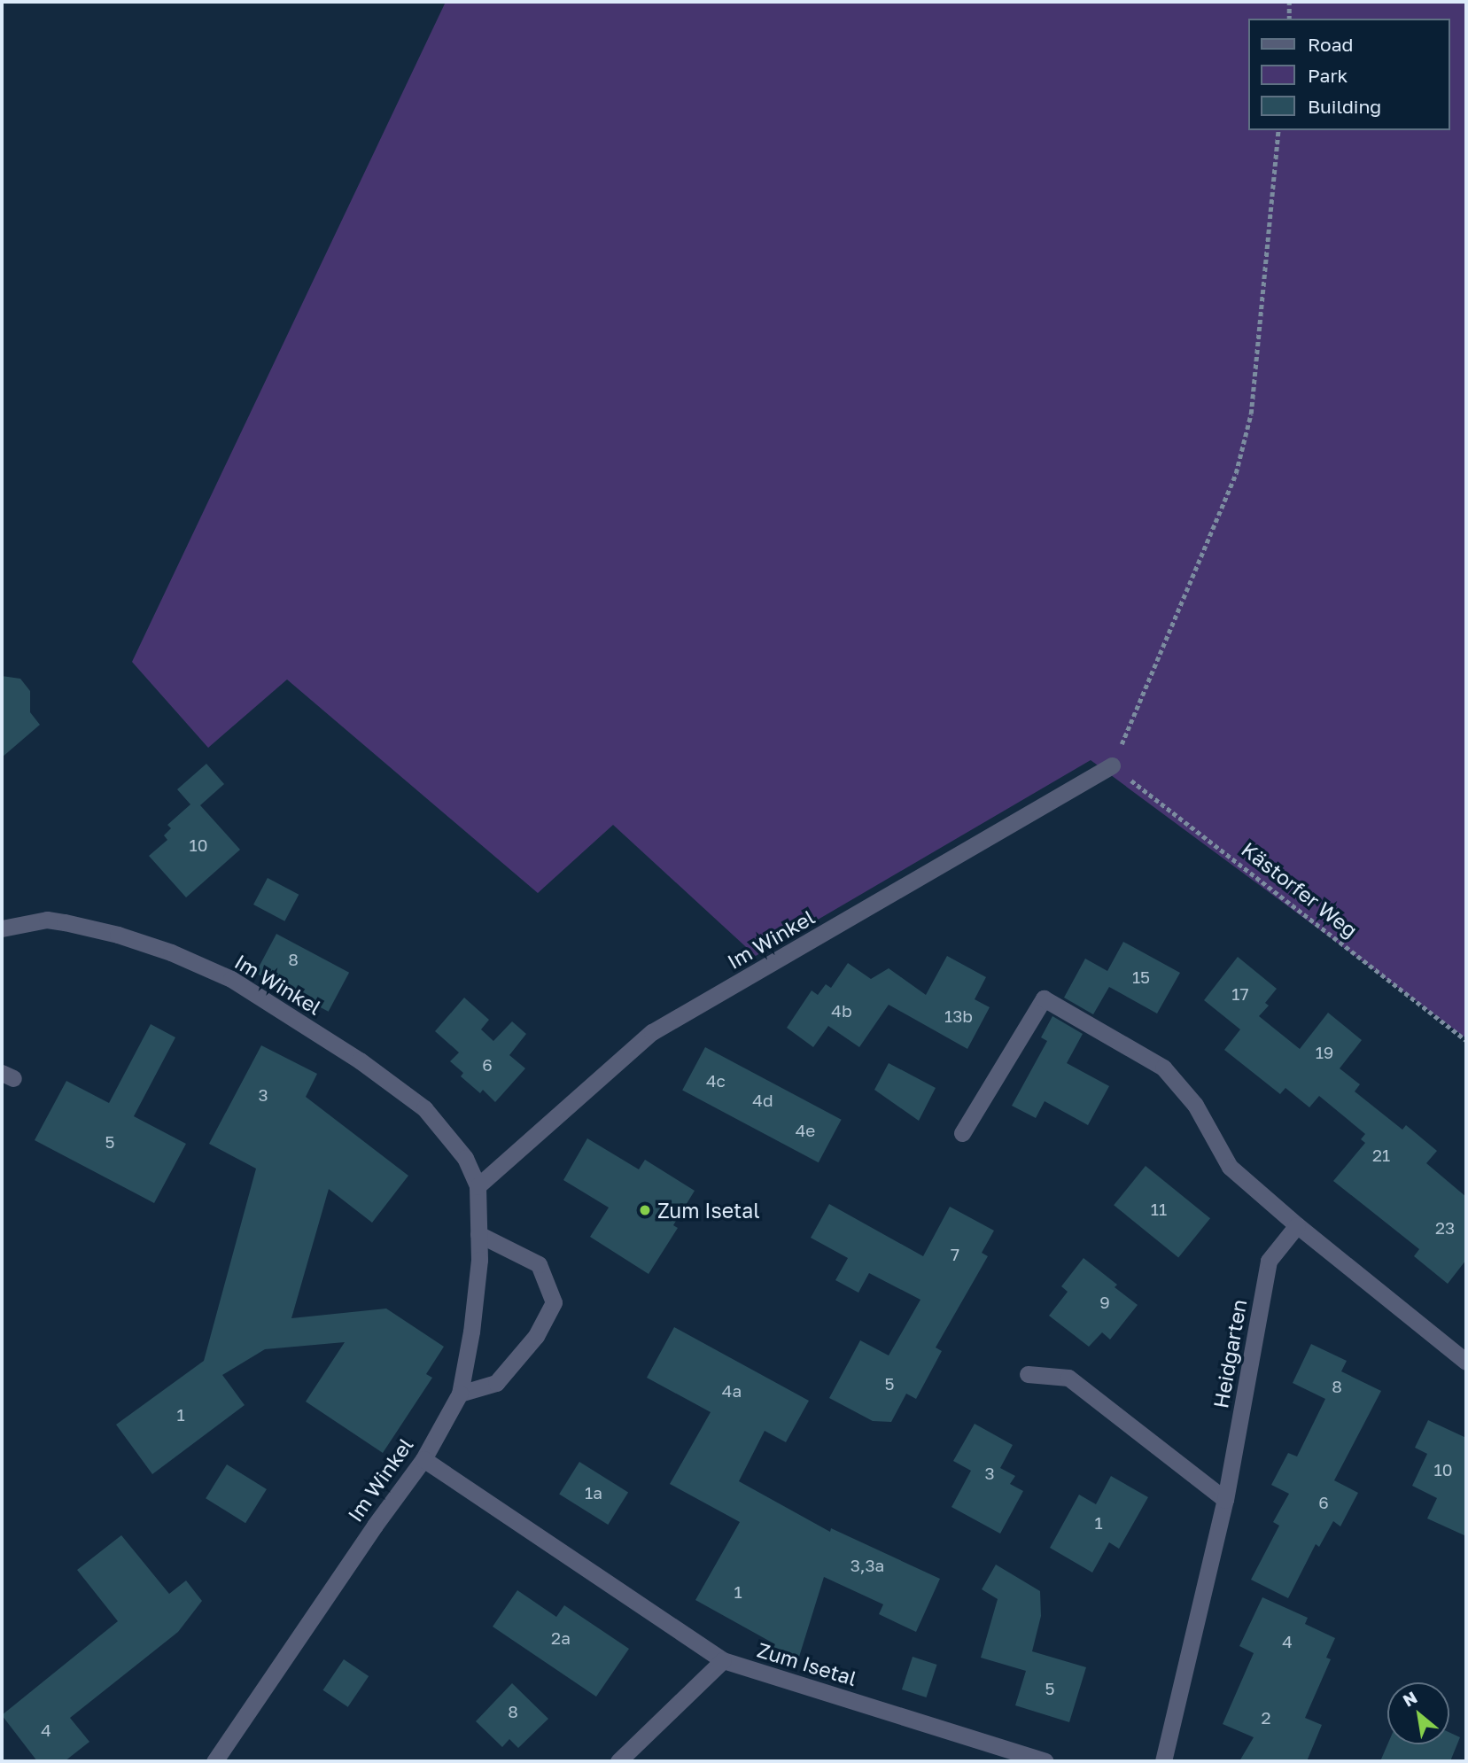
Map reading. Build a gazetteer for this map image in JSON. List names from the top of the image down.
{
  "streets": {
    "street": ["Im Winkel", "Heidgarten", "Zum Isetal"],
    "path": ["Kästorfer Weg"]
  },
  "crossings": [
    ["Kästorfer Weg", "Im Winkel"],
    ["Im Winkel", "Zum Isetal"]
  ],
  "places": ["Zum Isetal"],
  "house_numbers": [
    "10",
    "8",
    "15",
    "17",
    "4b",
    "13b",
    "19",
    "6",
    "4c",
    "3",
    "4d",
    "4e",
    "5",
    "21",
    "11",
    "23",
    "7",
    "9",
    "5",
    "8",
    "4a",
    "1",
    "10",
    "3",
    "1a",
    "6",
    "1",
    "3,3a",
    "1",
    "2a",
    "4",
    "5",
    "8",
    "2",
    "4"
  ],
  "legend": ["Road", "Park", "Building"],
  "north": "top left"
}
